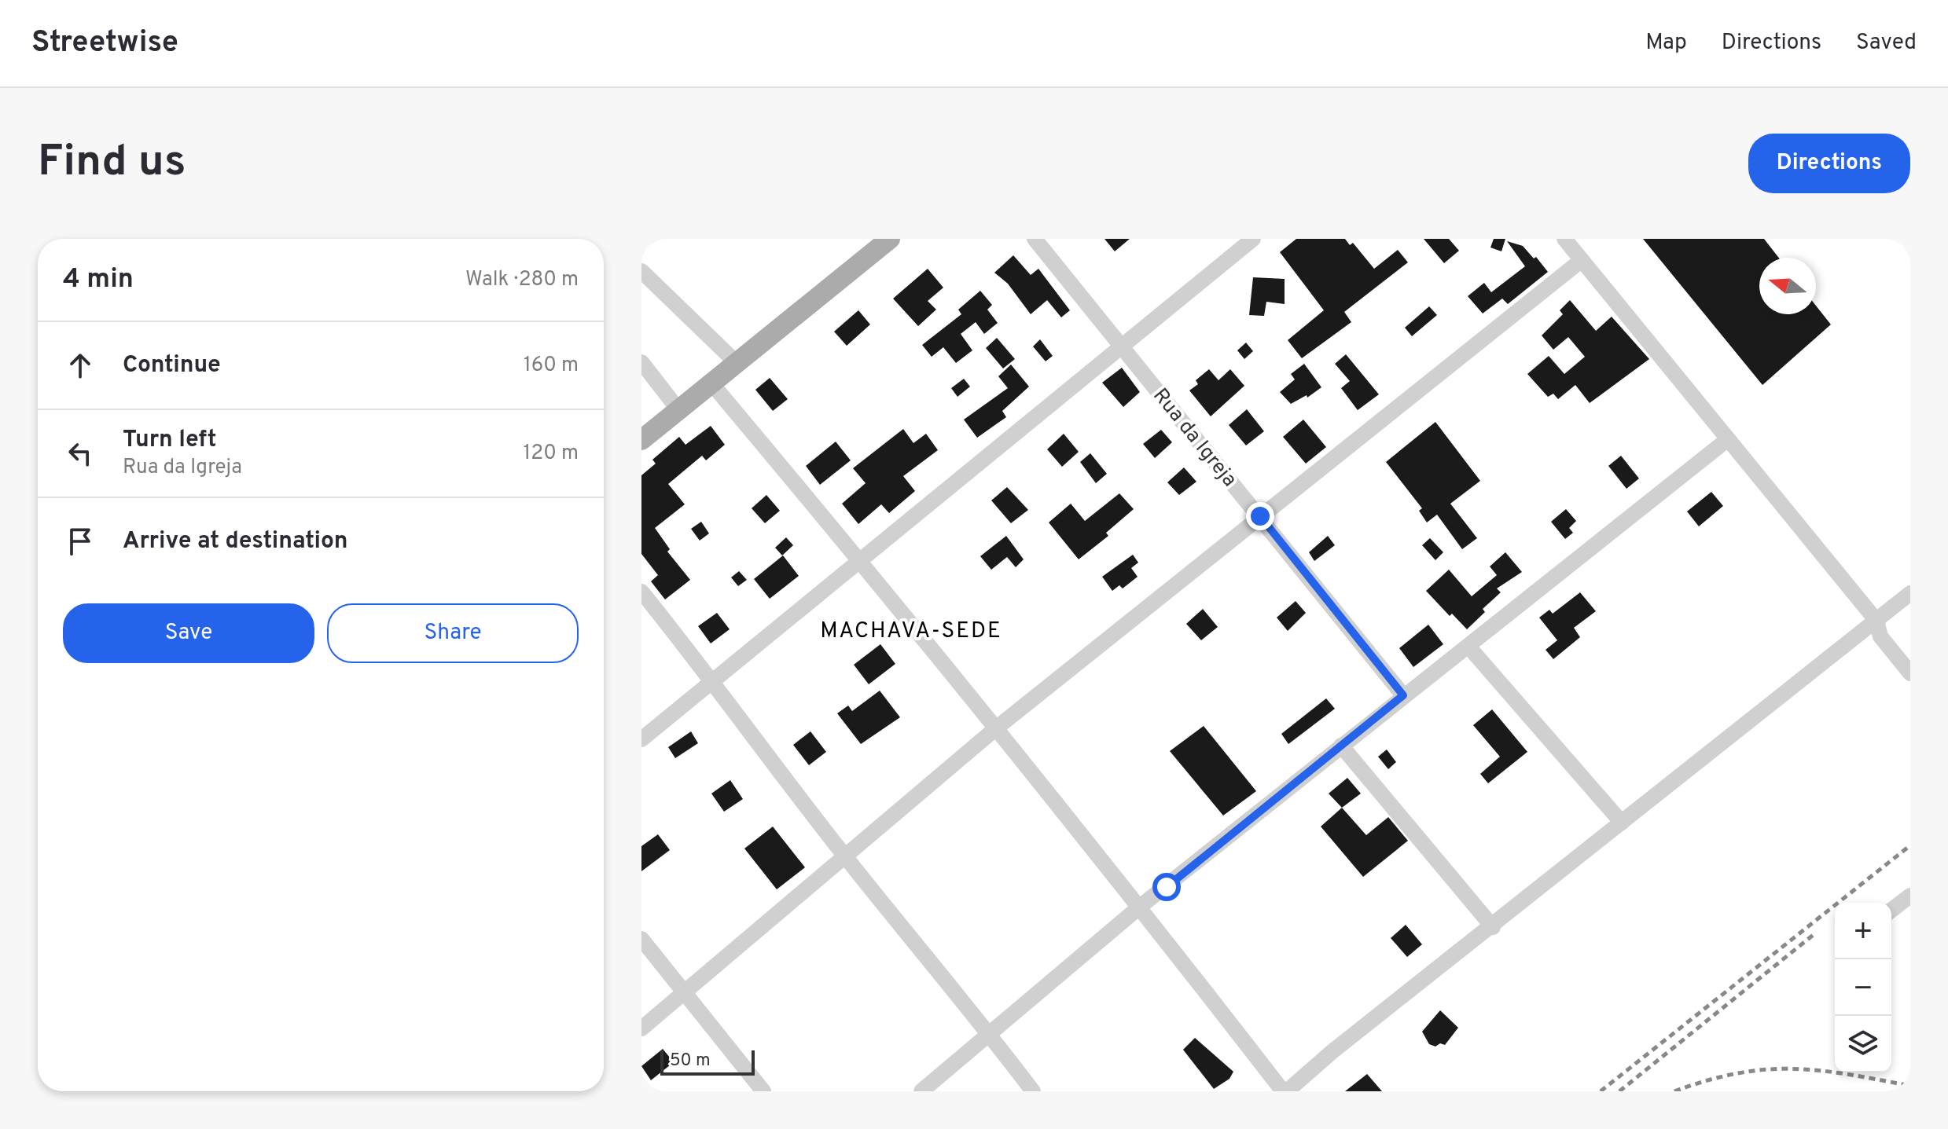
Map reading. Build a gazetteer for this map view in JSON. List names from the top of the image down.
{
  "streets": {
    "street": ["Rua da Igreja"]
  },
  "districts": ["MACHAVA-SEDE"],
  "scale_bar": "50 m",
  "north": "left",
  "page": {
    "header": "Streetwise",
    "nav": ["Map", "Directions", "Saved"],
    "buttons": [
      "Directions",
      ["Save", "Share"]
    ],
    "title": "Find us",
    "heading": ["4 min", "Walk · 280 m"],
    "list": [
      ["Continue", "160 m"],
      ["Turn left", "Rua da Igreja", "120 m"],
      "Arrive at destination"
    ],
    "map_buttons": ["+", "−"],
    "scale": "50 m"
  }
}
